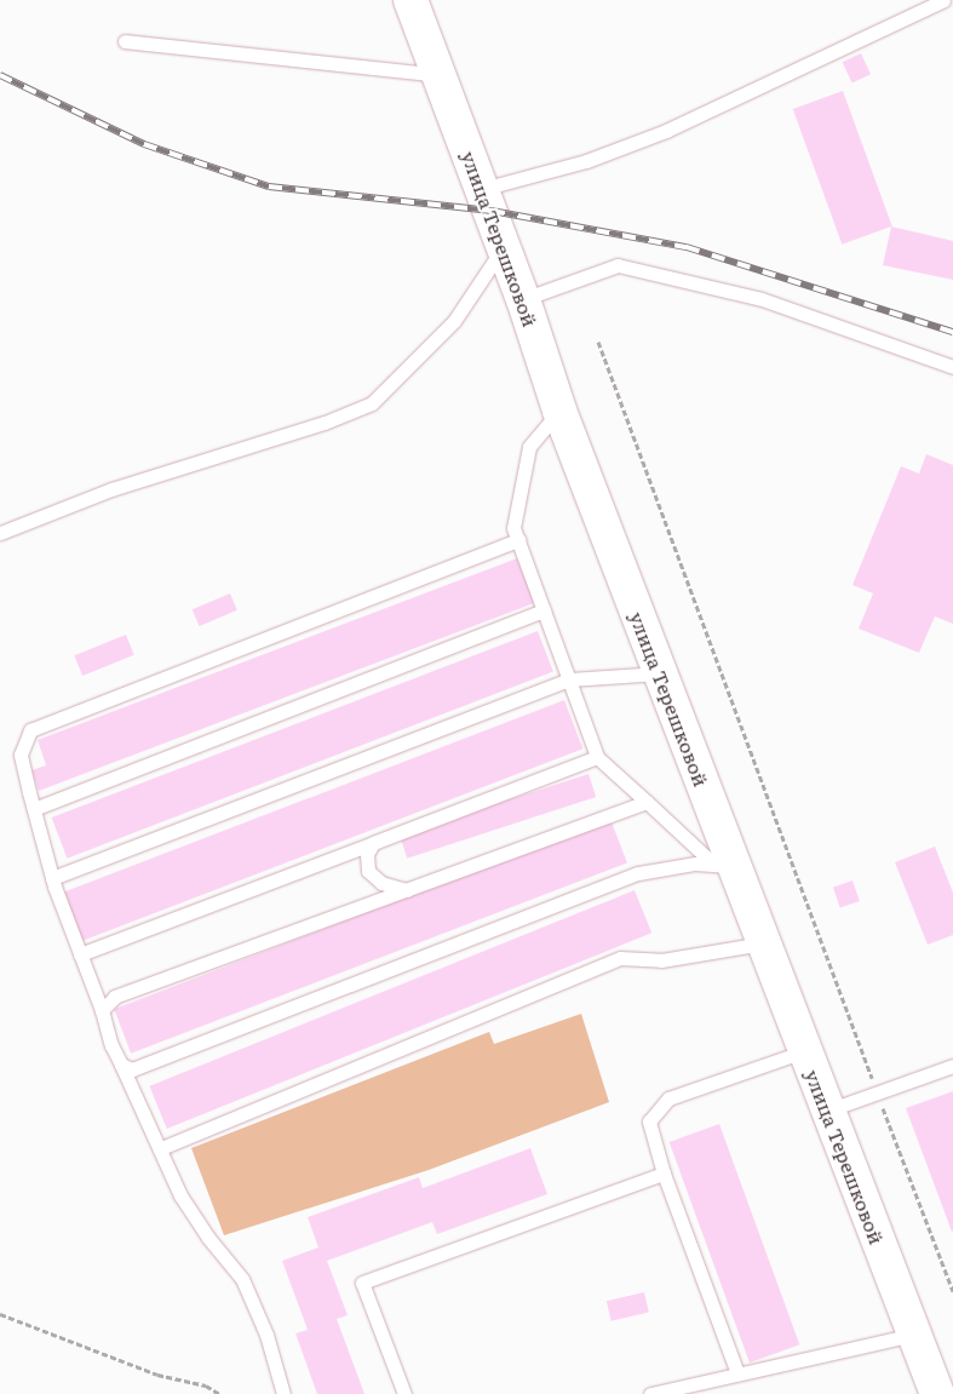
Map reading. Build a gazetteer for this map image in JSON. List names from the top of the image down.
{
  "streets": {
    "street": ["улица Терешковой"]
  }
}
